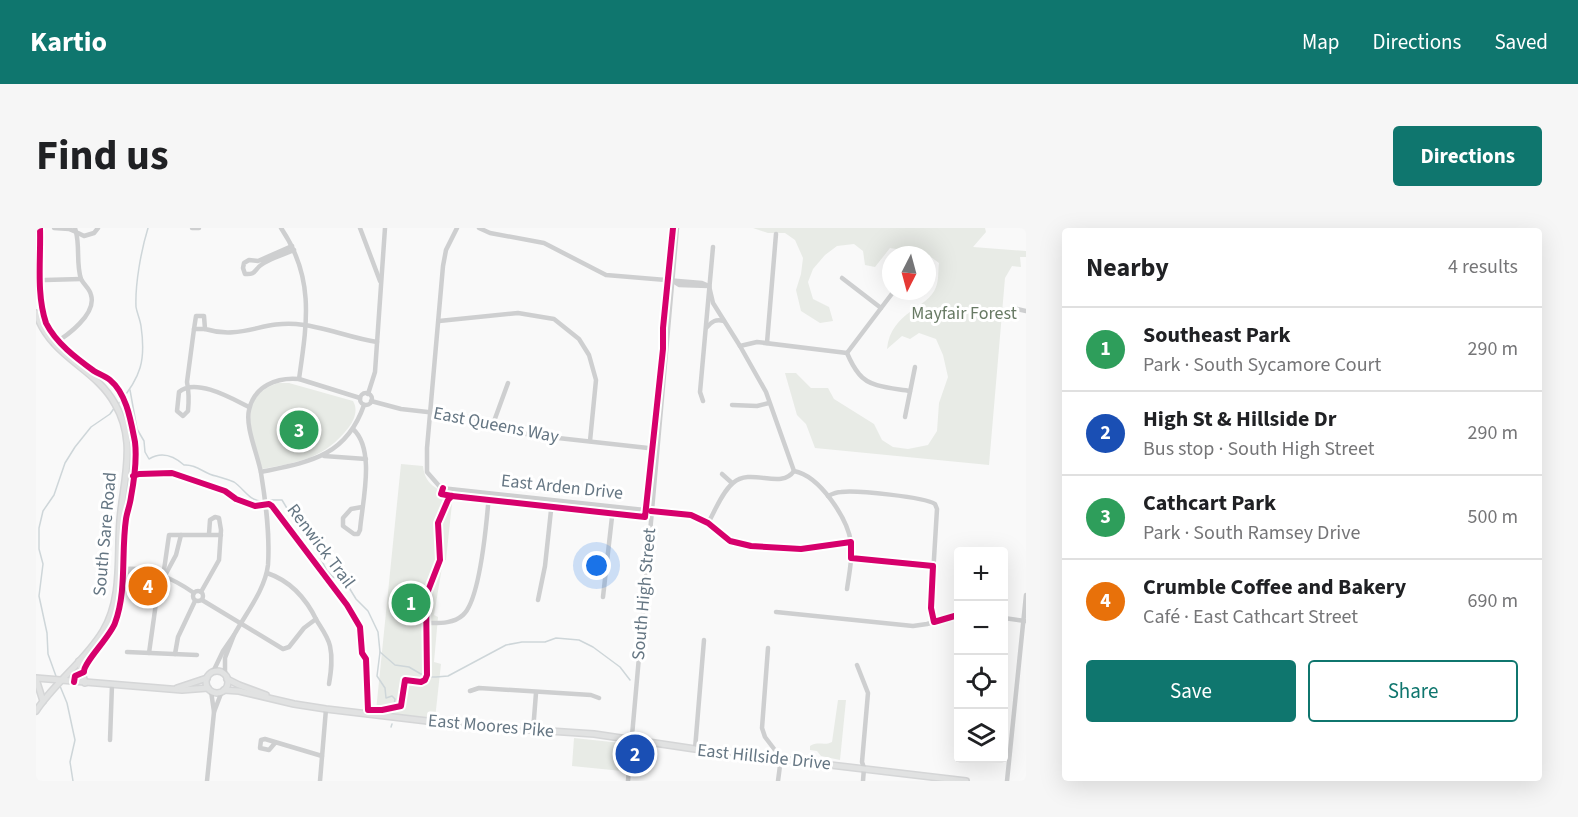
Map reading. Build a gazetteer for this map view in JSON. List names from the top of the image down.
{
  "streets": {
    "main road": ["South Sare Road", "East Moores Pike", "East Hillside Drive"],
    "street": ["East Queens Way", "East Arden Drive", "South High Street"],
    "cycle path": ["Renwick Trail"]
  },
  "crossings": [
    ["East Queens Way", "East Arden Drive"],
    ["East Queens Way", "South High Street"],
    ["East Arden Drive", "South High Street"],
    ["South High Street", "East Moores Pike"],
    ["South High Street", "East Hillside Drive"],
    ["East Moores Pike", "East Hillside Drive"]
  ],
  "parks": ["Mayfair Forest"],
  "north": "bottom",
  "page": {
    "header": "Kartio",
    "nav": ["Map", "Directions", "Saved"],
    "title": "Find us",
    "buttons": [
      "Directions",
      ["Save", "Share"]
    ],
    "heading": ["Nearby", "4 results"],
    "list": [
      {
        "mark": "1",
        "name": "Southeast Park",
        "note": "Park · South Sycamore Court",
        "value": "290 m"
      },
      {
        "mark": "2",
        "name": "High St & Hillside Dr",
        "note": "Bus stop · South High Street",
        "value": "290 m"
      },
      {
        "mark": "3",
        "name": "Cathcart Park",
        "note": "Park · South Ramsey Drive",
        "value": "500 m"
      },
      {
        "mark": "4",
        "name": "Crumble Coffee and Bakery",
        "note": "Café · East Cathcart Street",
        "value": "690 m"
      }
    ],
    "pins": [
      "3",
      "4",
      "1",
      "2"
    ],
    "map_buttons": ["+", "−"]
  }
}
